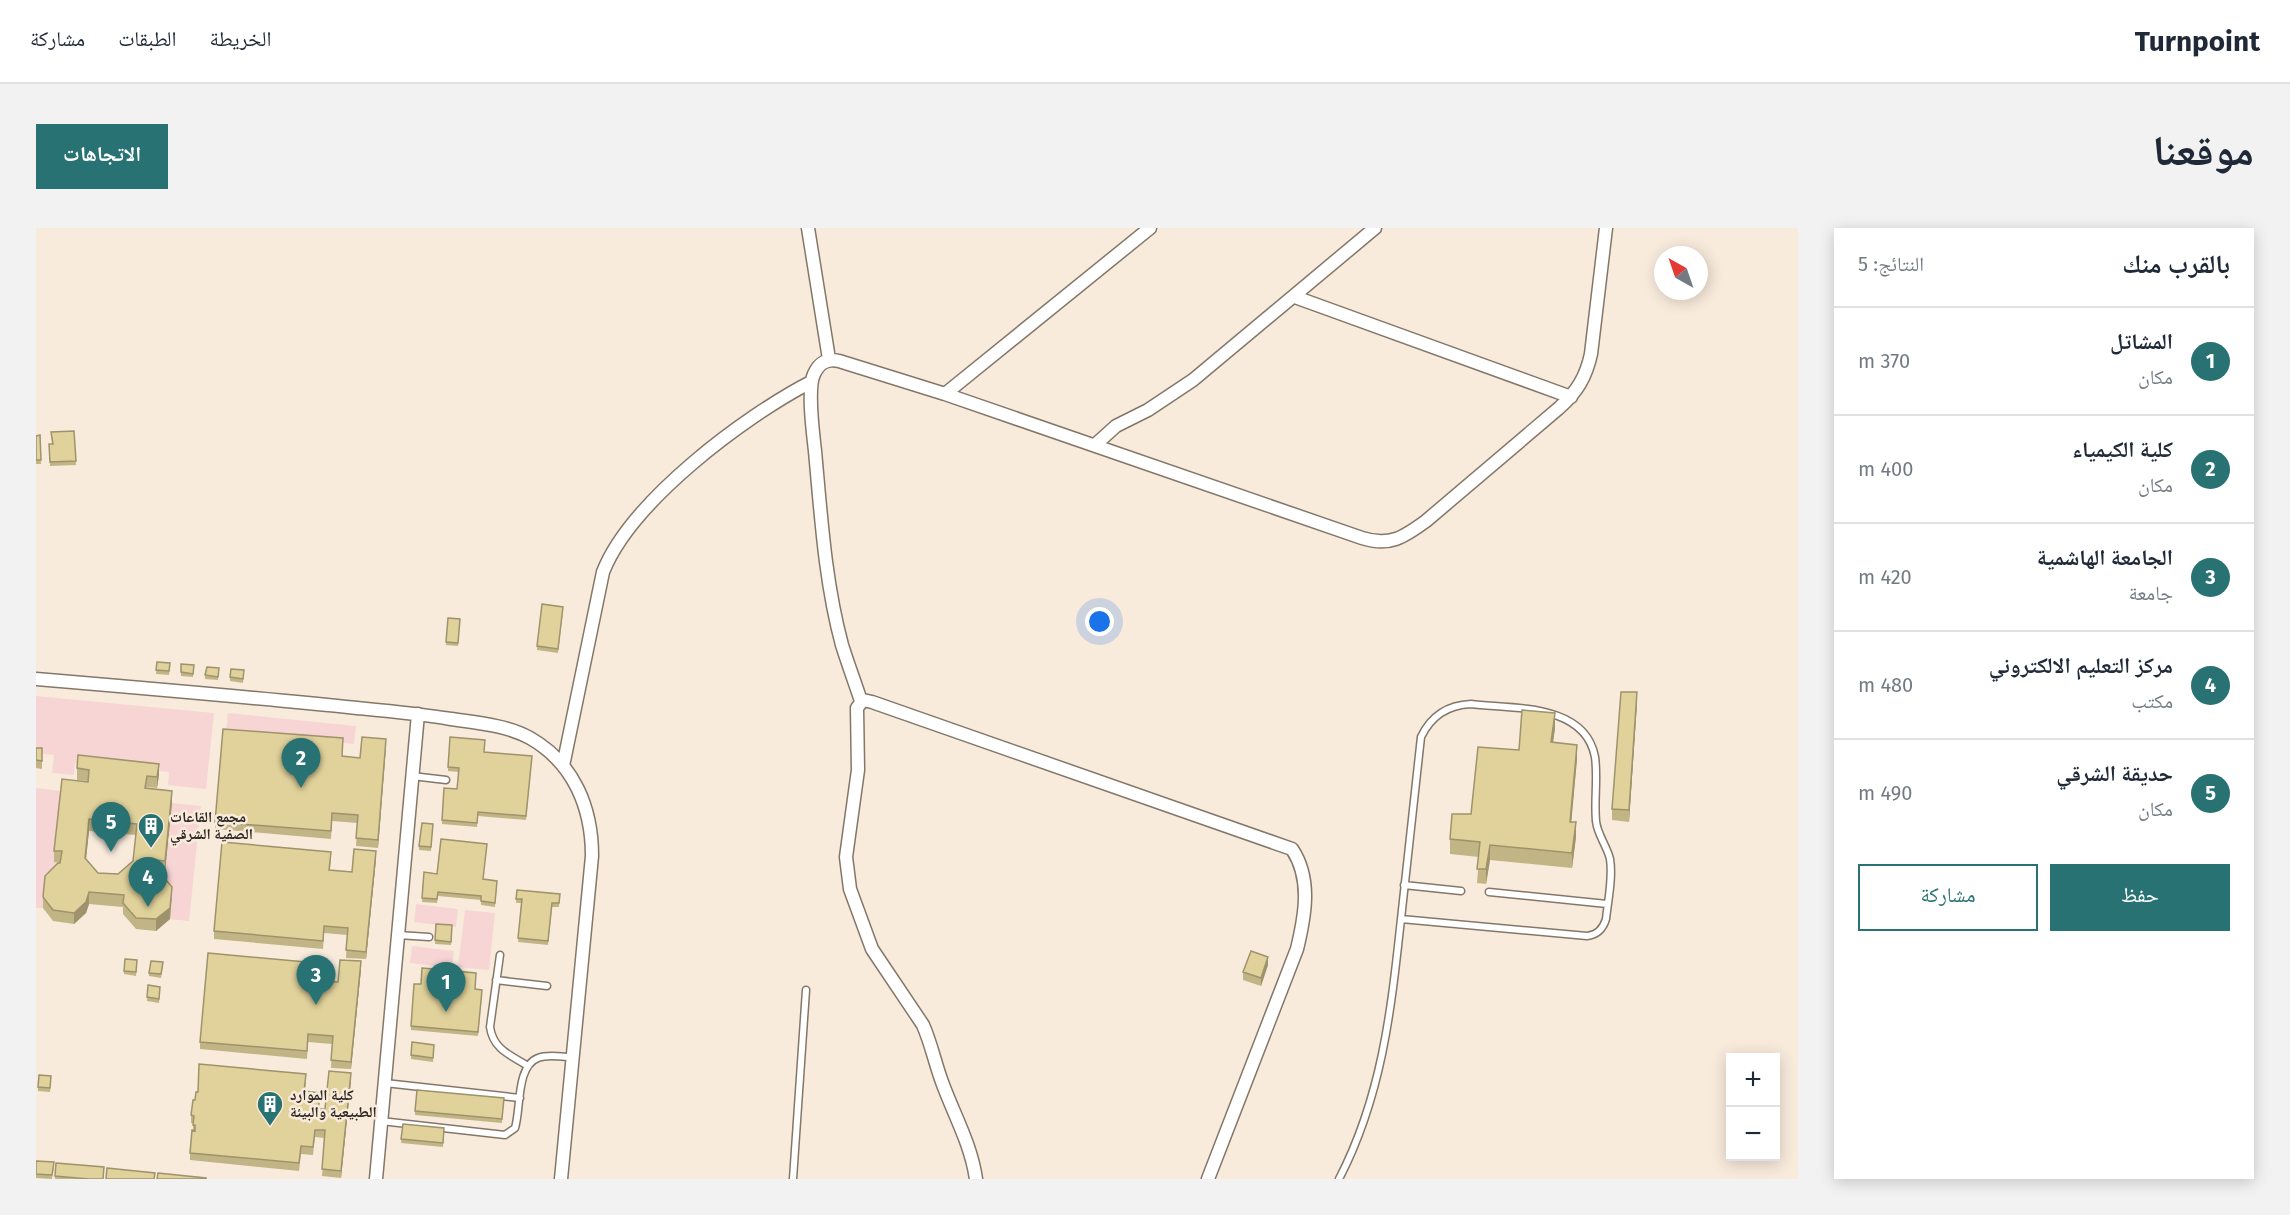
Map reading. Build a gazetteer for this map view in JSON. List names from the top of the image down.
{
  "places": {
    "building": ["مجمع القاعات الصفية الشرقي", "كلية الموارد الطبيعية والبيئة"]
  },
  "north": "top left",
  "page": {
    "header": "Turnpoint",
    "nav": ["الخريطة", "الطبقات", "مشاركة"],
    "title": "موقعنا",
    "buttons": [
      "الاتجاهات",
      ["حفظ", "مشاركة"]
    ],
    "heading": ["بالقرب منك", "النتائج: 5"],
    "list": [
      {
        "mark": "1",
        "name": "المشاتل",
        "note": "مكان",
        "value": "370 m"
      },
      {
        "mark": "2",
        "name": "كلية الكيمياء",
        "note": "مكان",
        "value": "400 m"
      },
      {
        "mark": "3",
        "name": "الجامعة الهاشمية",
        "note": "جامعة",
        "value": "420 m"
      },
      {
        "mark": "4",
        "name": "مركز التعليم الالكتروني",
        "note": "مكتب",
        "value": "480 m"
      },
      {
        "mark": "5",
        "name": "حديقة الشرقي",
        "note": "مكان",
        "value": "490 m"
      }
    ],
    "pins": [
      "2",
      "5",
      "4",
      "3",
      "1"
    ],
    "map_buttons": ["+", "−"]
  }
}
